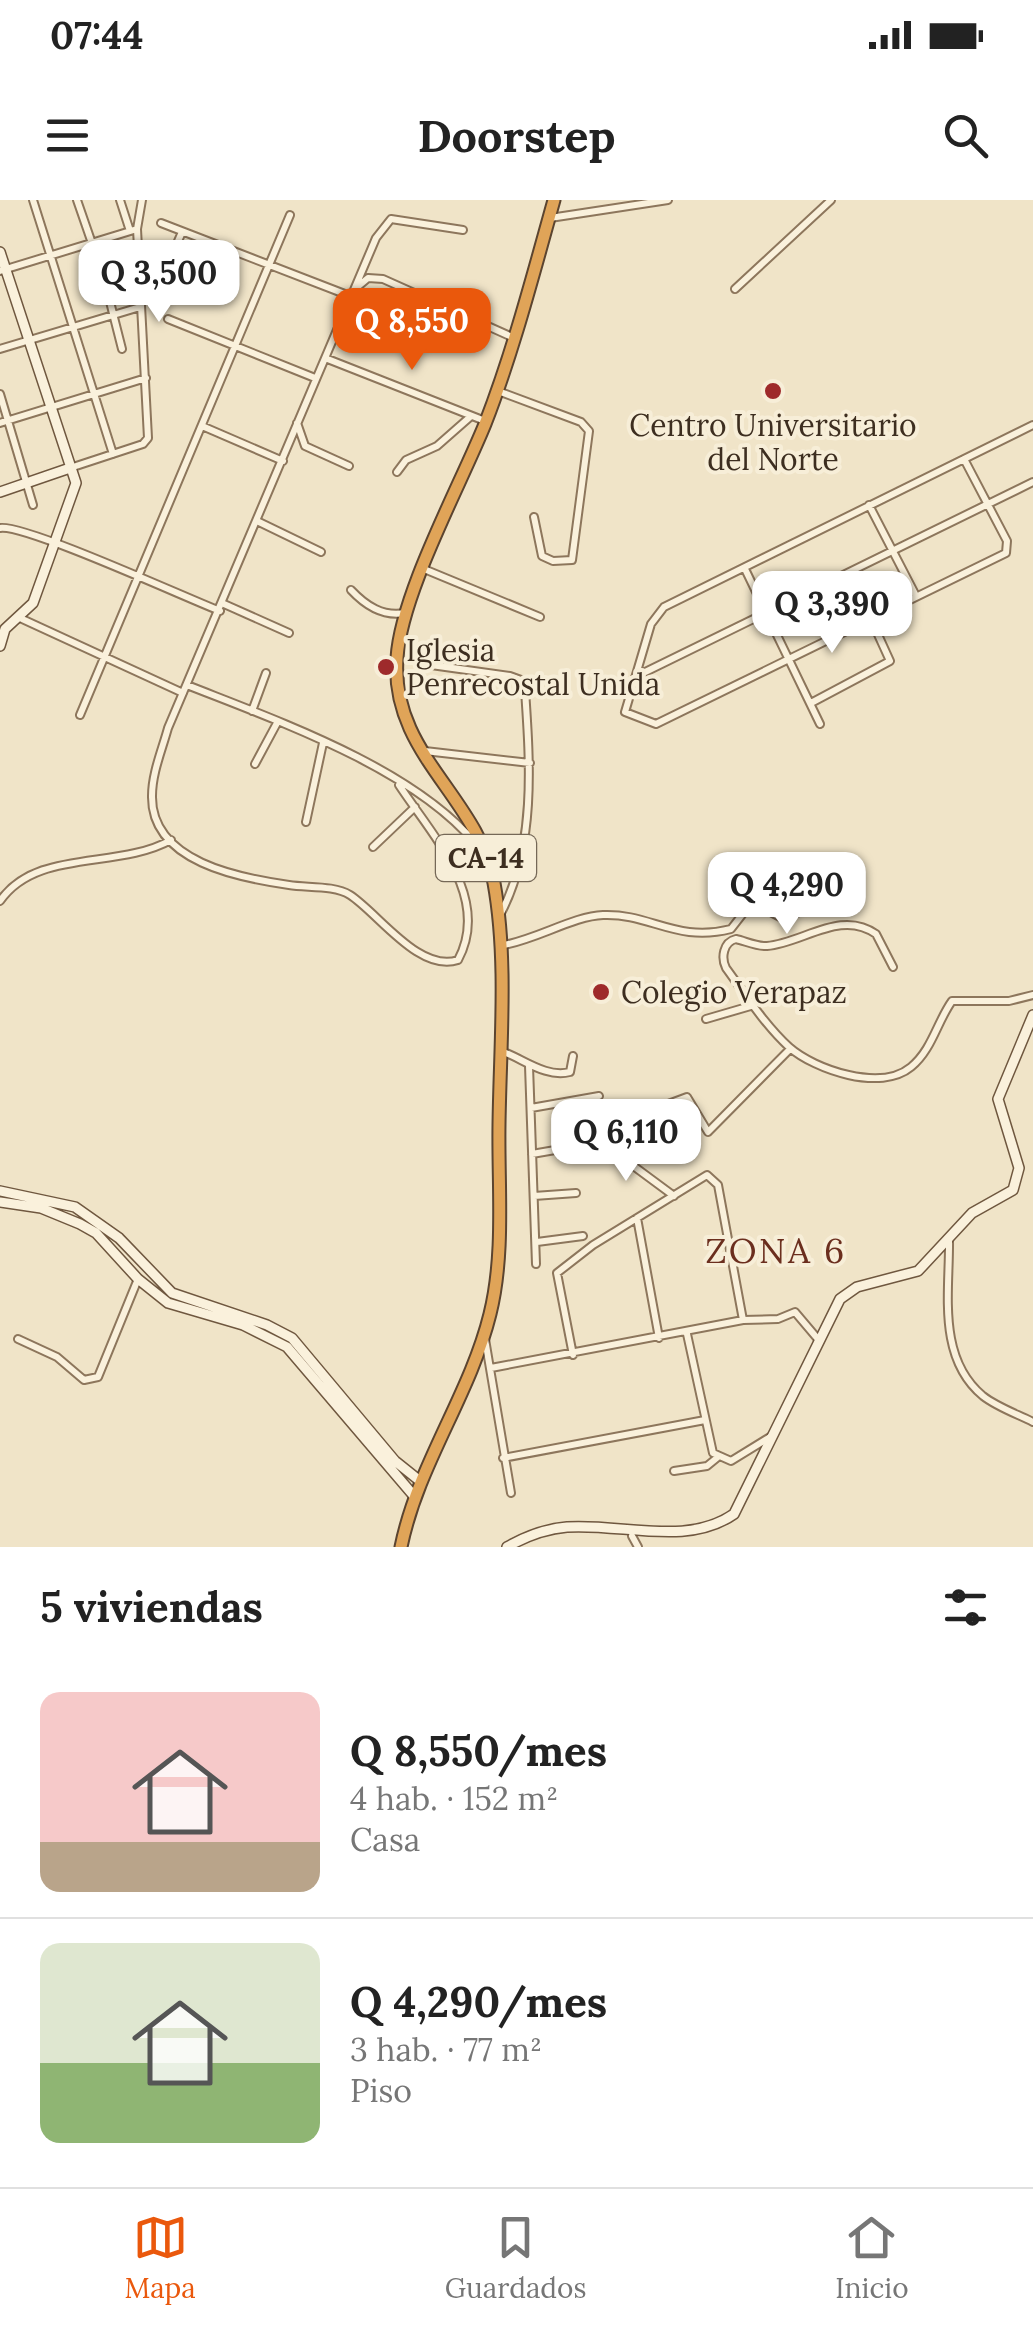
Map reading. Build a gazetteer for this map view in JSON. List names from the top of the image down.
{
  "streets": {
    "highway": ["CA-14"]
  },
  "districts": ["ZONA 6"],
  "places": ["Centro Universitario del Norte", "Iglesia Penrecostal Unida", "Colegio Verapaz"],
  "page": {
    "status": "07:44",
    "header": "Doorstep",
    "price": [
      "Q 3,500",
      "Q 8,550",
      "Q 3,390",
      "Q 4,290",
      "Q 6,110"
    ],
    "heading": "5 viviendas",
    "list": [
      {
        "name": "Q 8,550/mes",
        "note": "4 hab. · 152 m² · Casa"
      },
      {
        "name": "Q 4,290/mes",
        "note": "3 hab. · 77 m² · Piso"
      }
    ],
    "tabs": ["Mapa", "Guardados", "Inicio"]
  }
}
